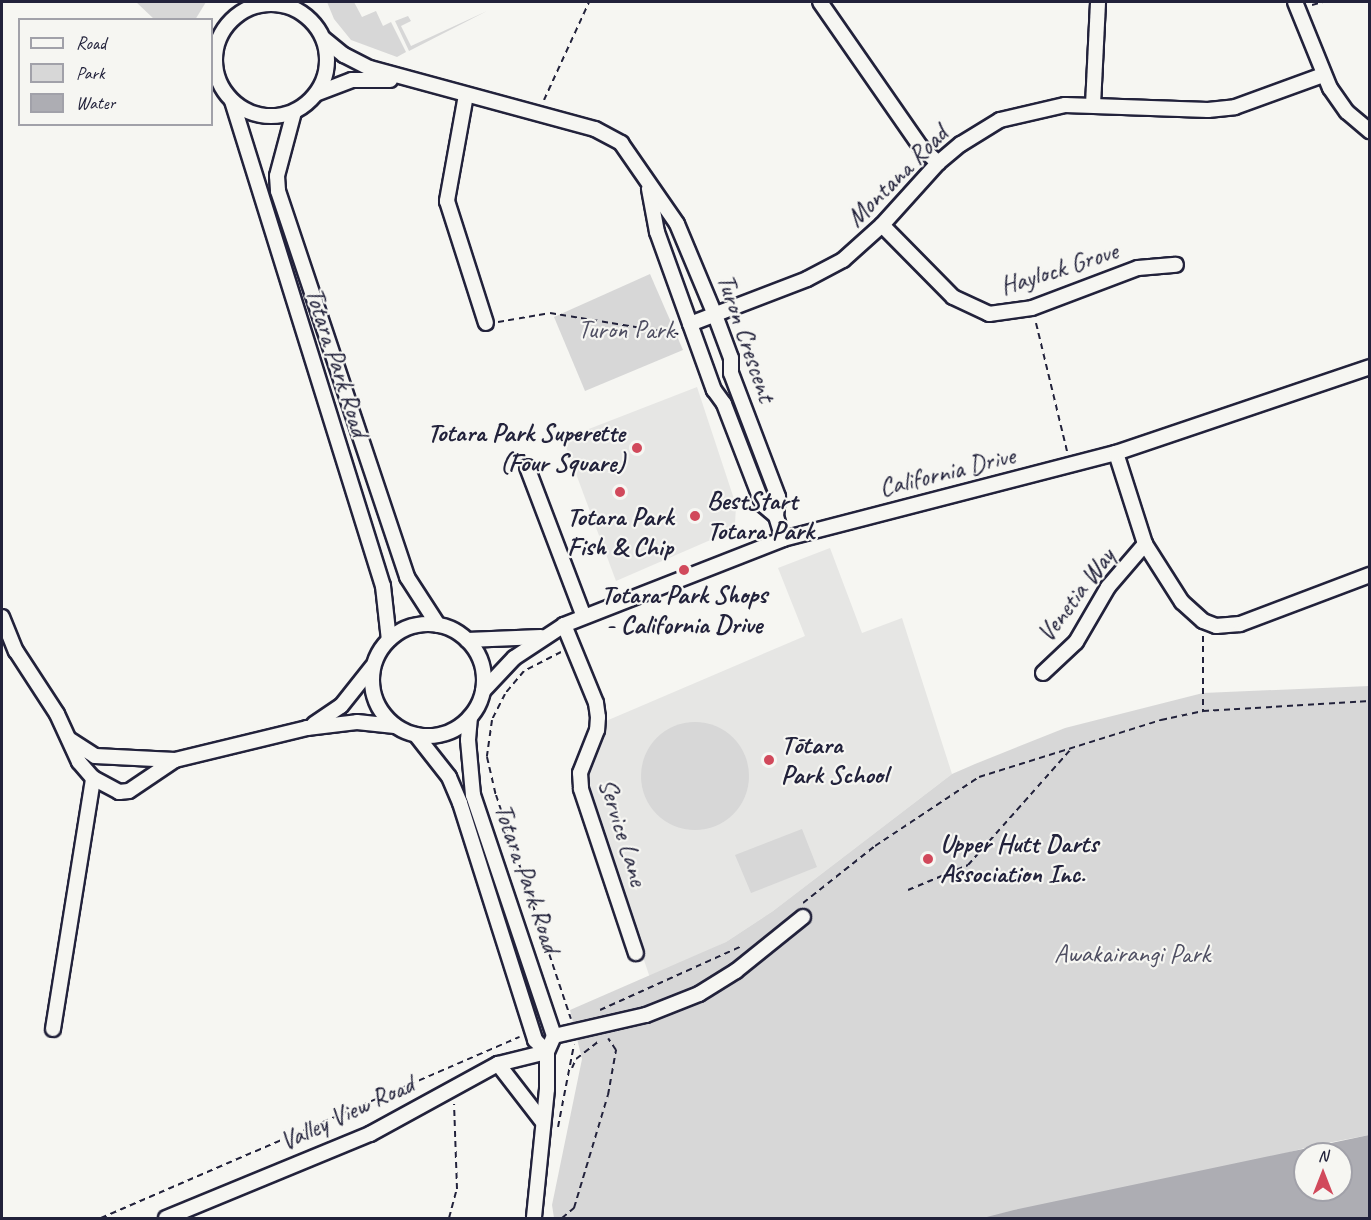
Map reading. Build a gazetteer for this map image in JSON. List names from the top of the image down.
{
  "streets": {
    "street": [
      "Montana Road",
      "Haylock Grove",
      "Turon Crescent",
      "Totara Park Road",
      "California Drive",
      "Venetia Way",
      "Service Lane",
      "Valley View Road"
    ]
  },
  "crossings": [
    ["Montana Road", "Haylock Grove"],
    ["Montana Road", "Turon Crescent"],
    ["Turon Crescent", "Totara Park Road"],
    ["Turon Crescent", "California Drive"],
    ["Totara Park Road", "California Drive"],
    ["Totara Park Road", "Valley View Road"],
    ["California Drive", "Service Lane"]
  ],
  "parks": ["Turon Park", "Awakairangi Park"],
  "places": [
    "Totara Park Superette (Four Square)",
    "Totara Park Fish & Chip",
    "BestStart Totara Park",
    "Totara Park Shops - California Drive",
    "Tōtara Park School",
    "Upper Hutt Darts Association Inc."
  ],
  "legend": ["Road", "Park", "Water"],
  "north": "top"
}
